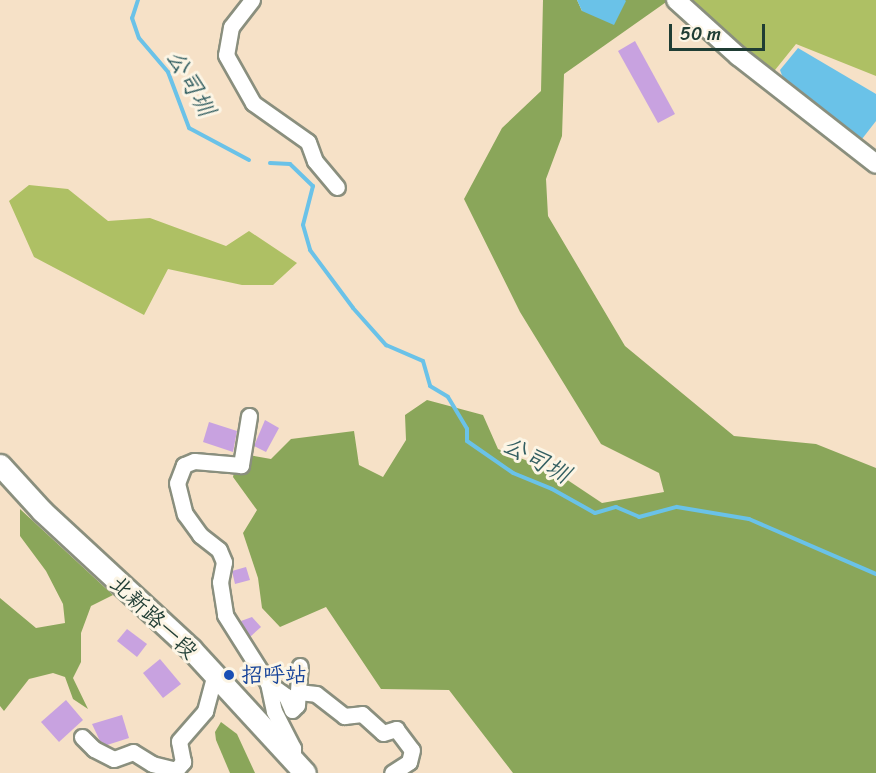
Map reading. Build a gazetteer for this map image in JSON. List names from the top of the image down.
{
  "streets": {
    "main road": ["北新路一段"]
  },
  "water": ["公司圳"],
  "places": ["招呼站"],
  "scale_bar": "50 m"
}
